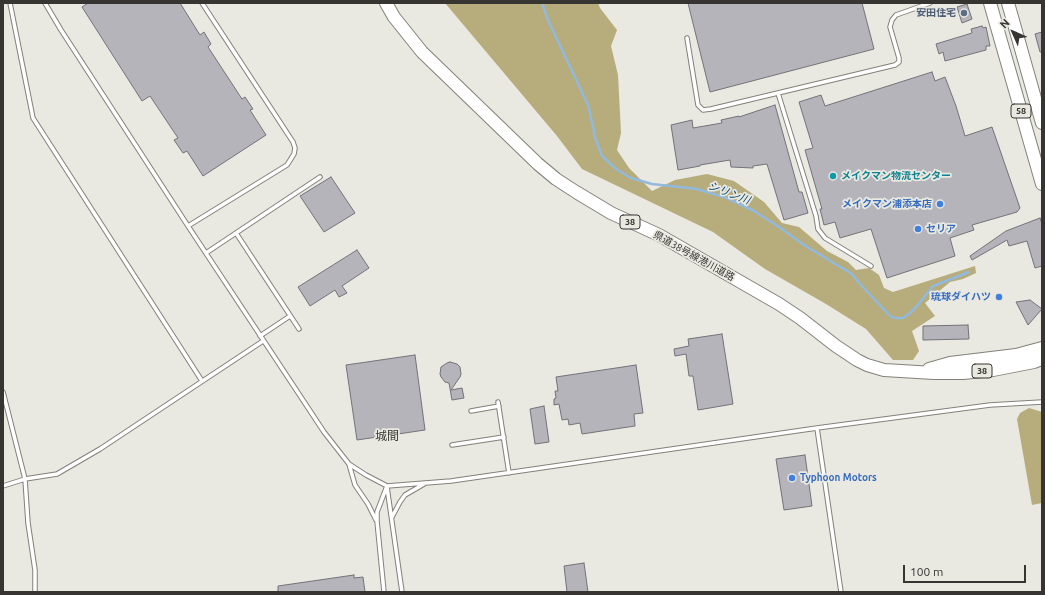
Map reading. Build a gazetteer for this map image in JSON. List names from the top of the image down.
{
  "streets": {
    "main road": ["58", "38", "県道38号線港川道路"]
  },
  "districts": ["城間"],
  "water": ["シリン川"],
  "places": [
    "安田住宅",
    "メイクマン物流センター",
    "メイクマン浦添本店",
    "セリア",
    "琉球ダイハツ",
    "Typhoon Motors"
  ],
  "scale_bar": "100 m",
  "north": "top left"
}
